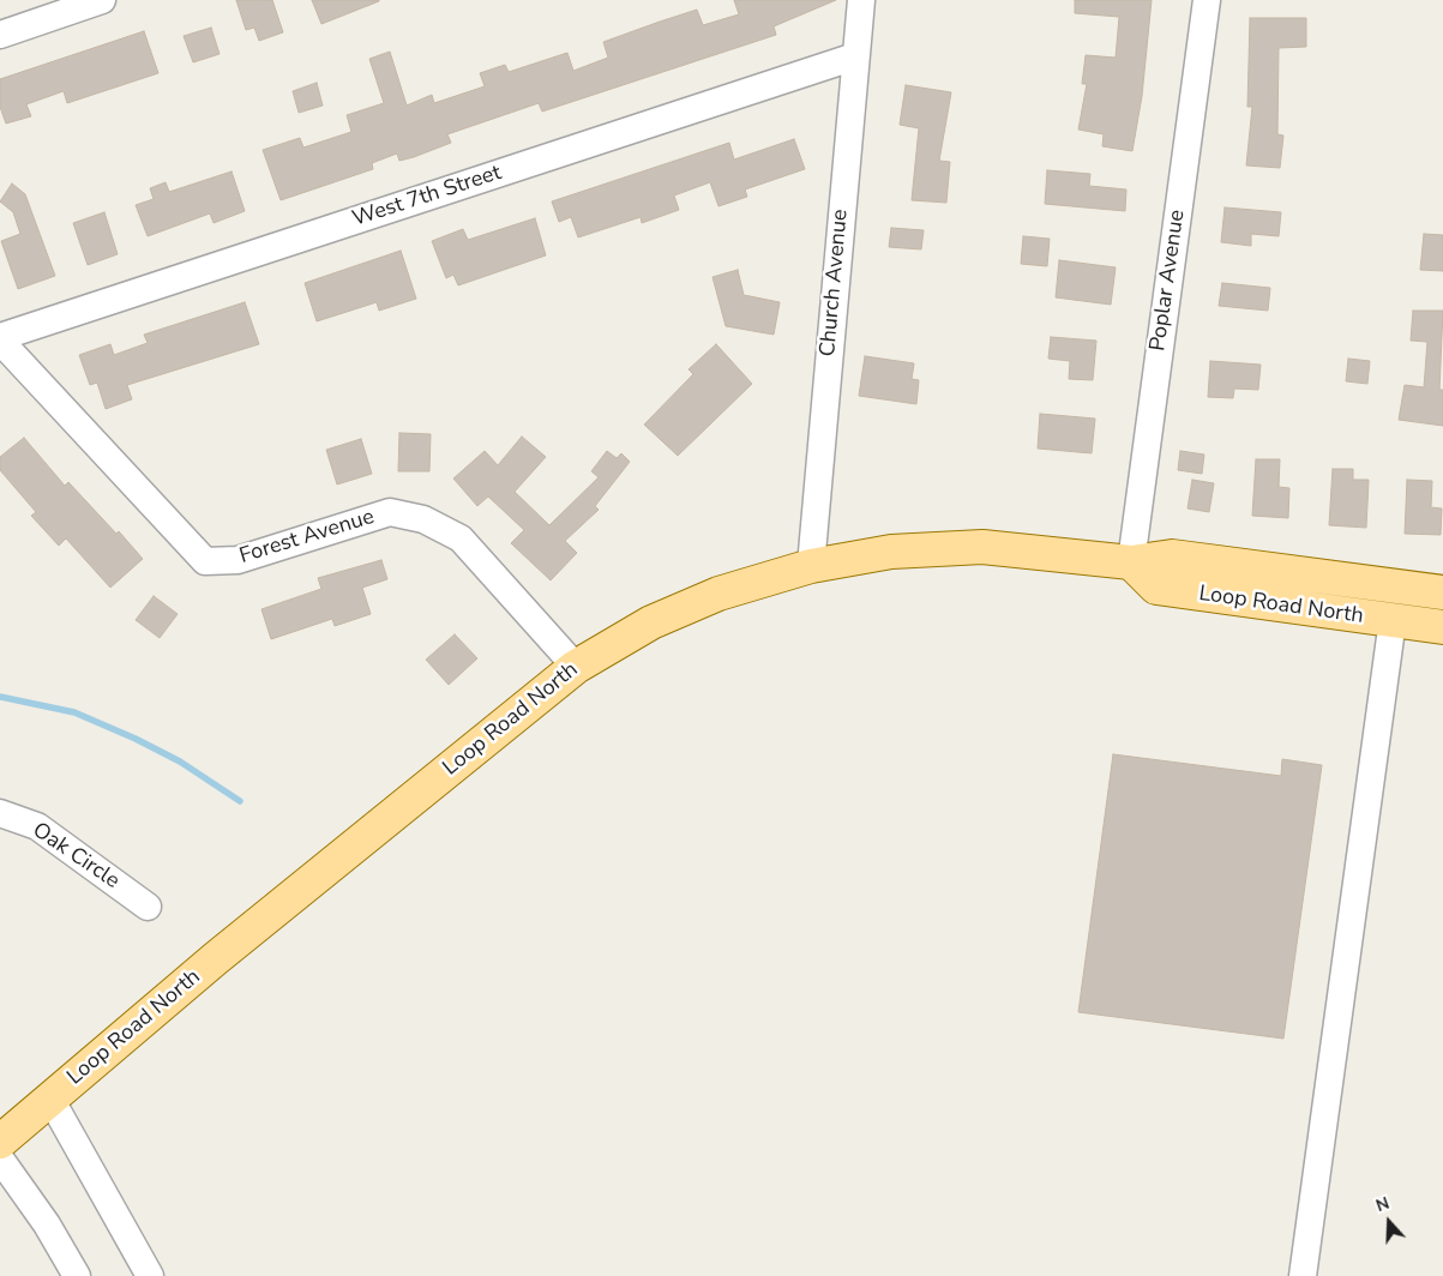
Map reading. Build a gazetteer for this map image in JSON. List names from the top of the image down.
{
  "streets": {
    "main road": ["Loop Road North"],
    "street": [
      "West 7th Street",
      "Poplar Avenue",
      "Church Avenue",
      "Forest Avenue",
      "Oak Circle"
    ]
  },
  "crossings": [
    ["West 7th Street", "Church Avenue"],
    ["West 7th Street", "Forest Avenue"],
    ["Poplar Avenue", "Loop Road North"],
    ["Church Avenue", "Loop Road North"],
    ["Forest Avenue", "Loop Road North"]
  ],
  "north": "top"
}
